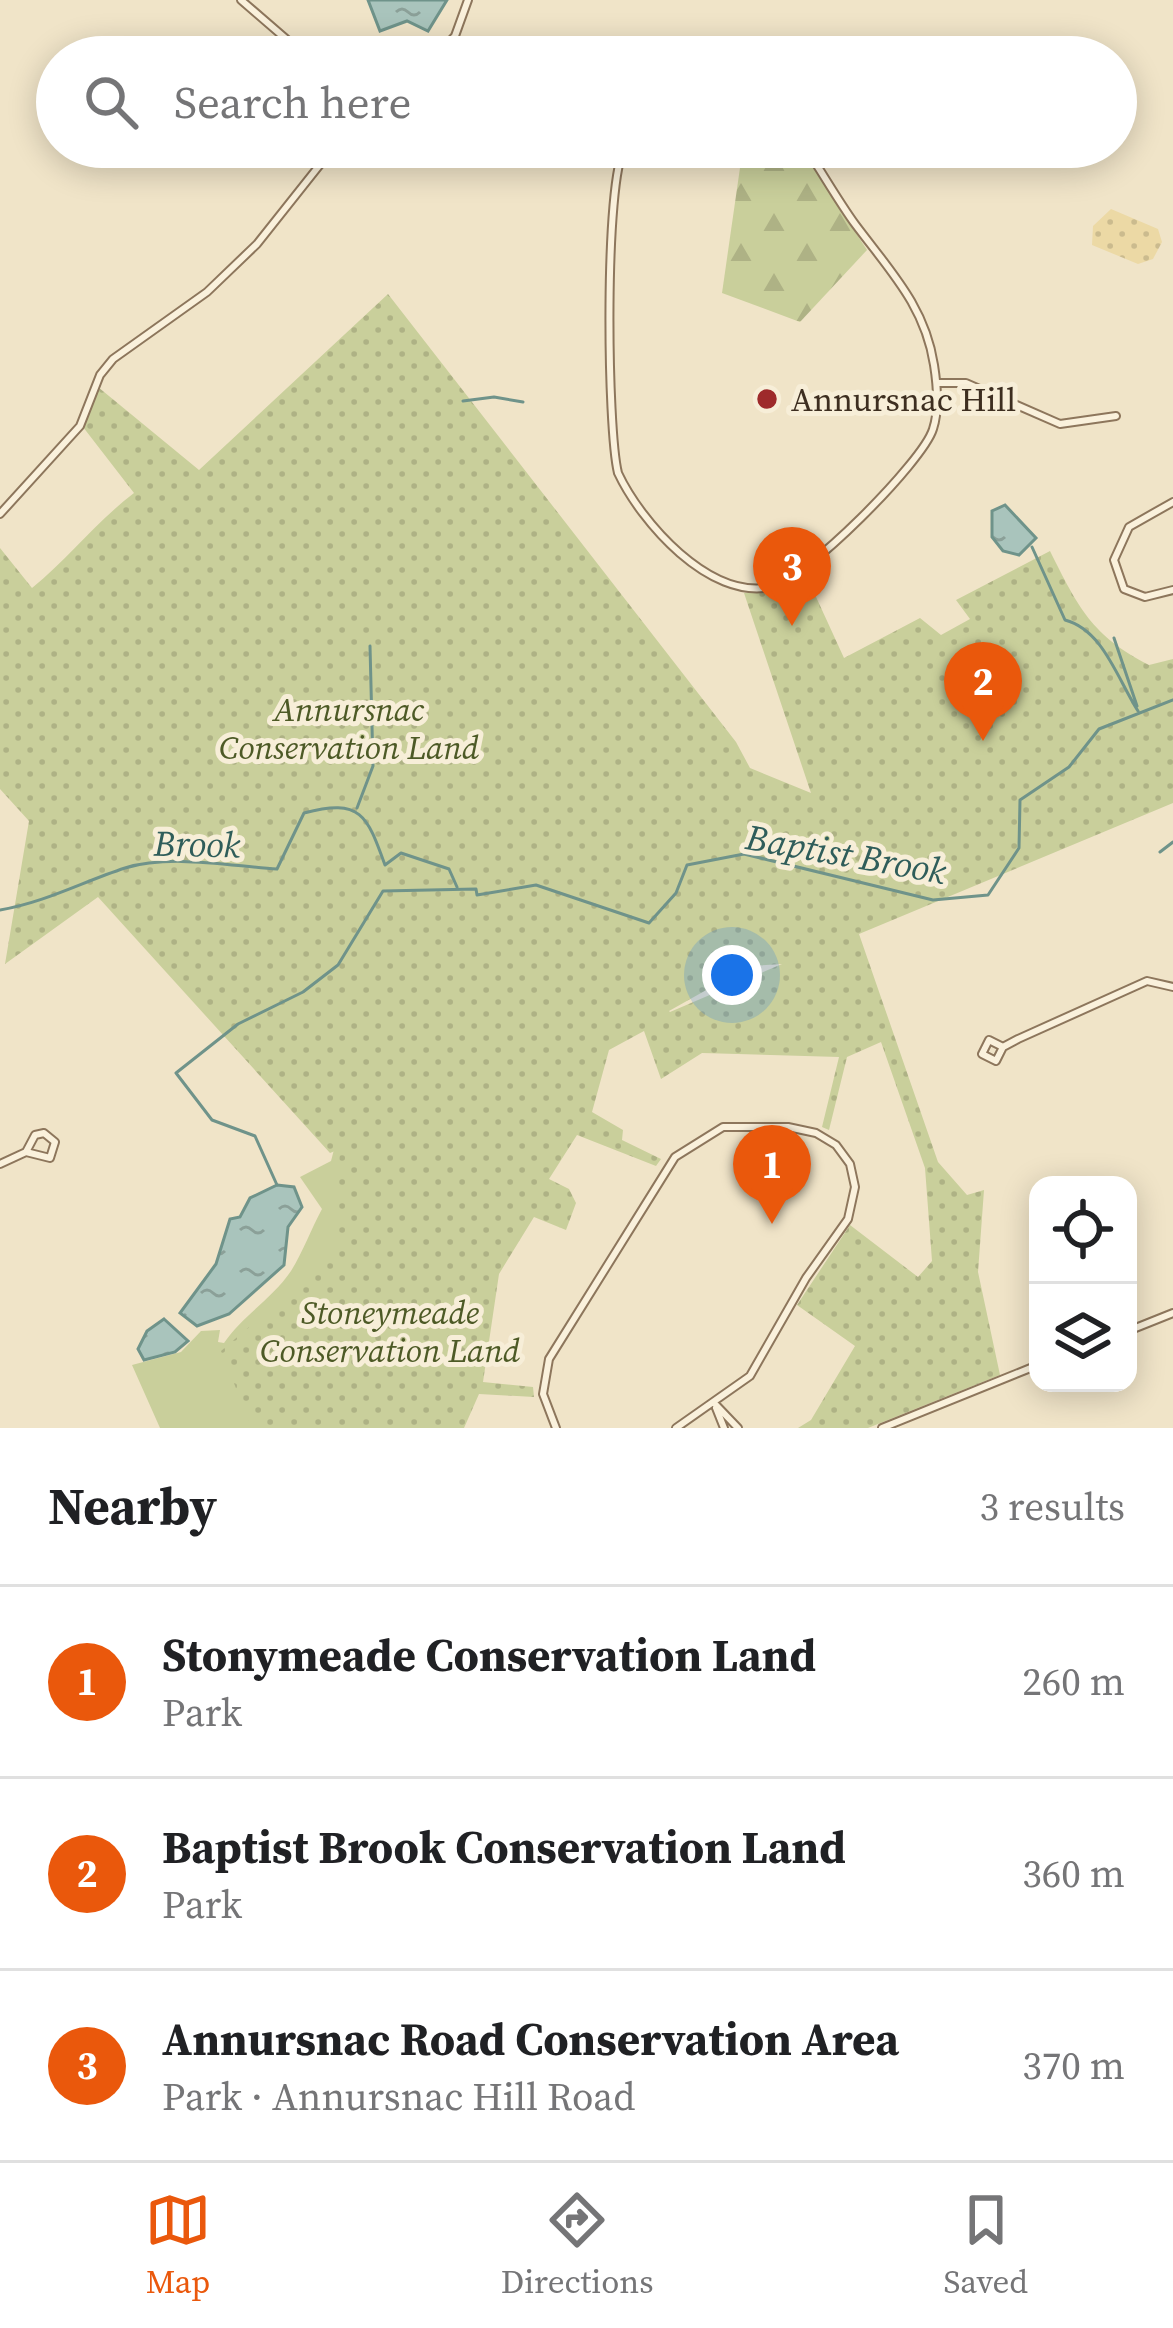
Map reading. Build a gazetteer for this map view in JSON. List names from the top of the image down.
{
  "water": ["Brook", "Baptist Brook"],
  "parks": ["Annursnac Conservation Land", "Stoneymeade Conservation Land"],
  "places": ["Annursnac Hill"],
  "page": {
    "search": "Search here",
    "pins": ["3", "2", "1"],
    "heading": ["Nearby", "3 results"],
    "list": [
      {
        "mark": "1",
        "name": "Stonymeade Conservation Land",
        "note": "Park",
        "value": "260 m"
      },
      {
        "mark": "2",
        "name": "Baptist Brook Conservation Land",
        "note": "Park",
        "value": "360 m"
      },
      {
        "mark": "3",
        "name": "Annursnac Road Conservation Area",
        "note": "Park · Annursnac Hill Road",
        "value": "370 m"
      }
    ],
    "nav": ["Map", "Directions", "Saved"]
  }
}
